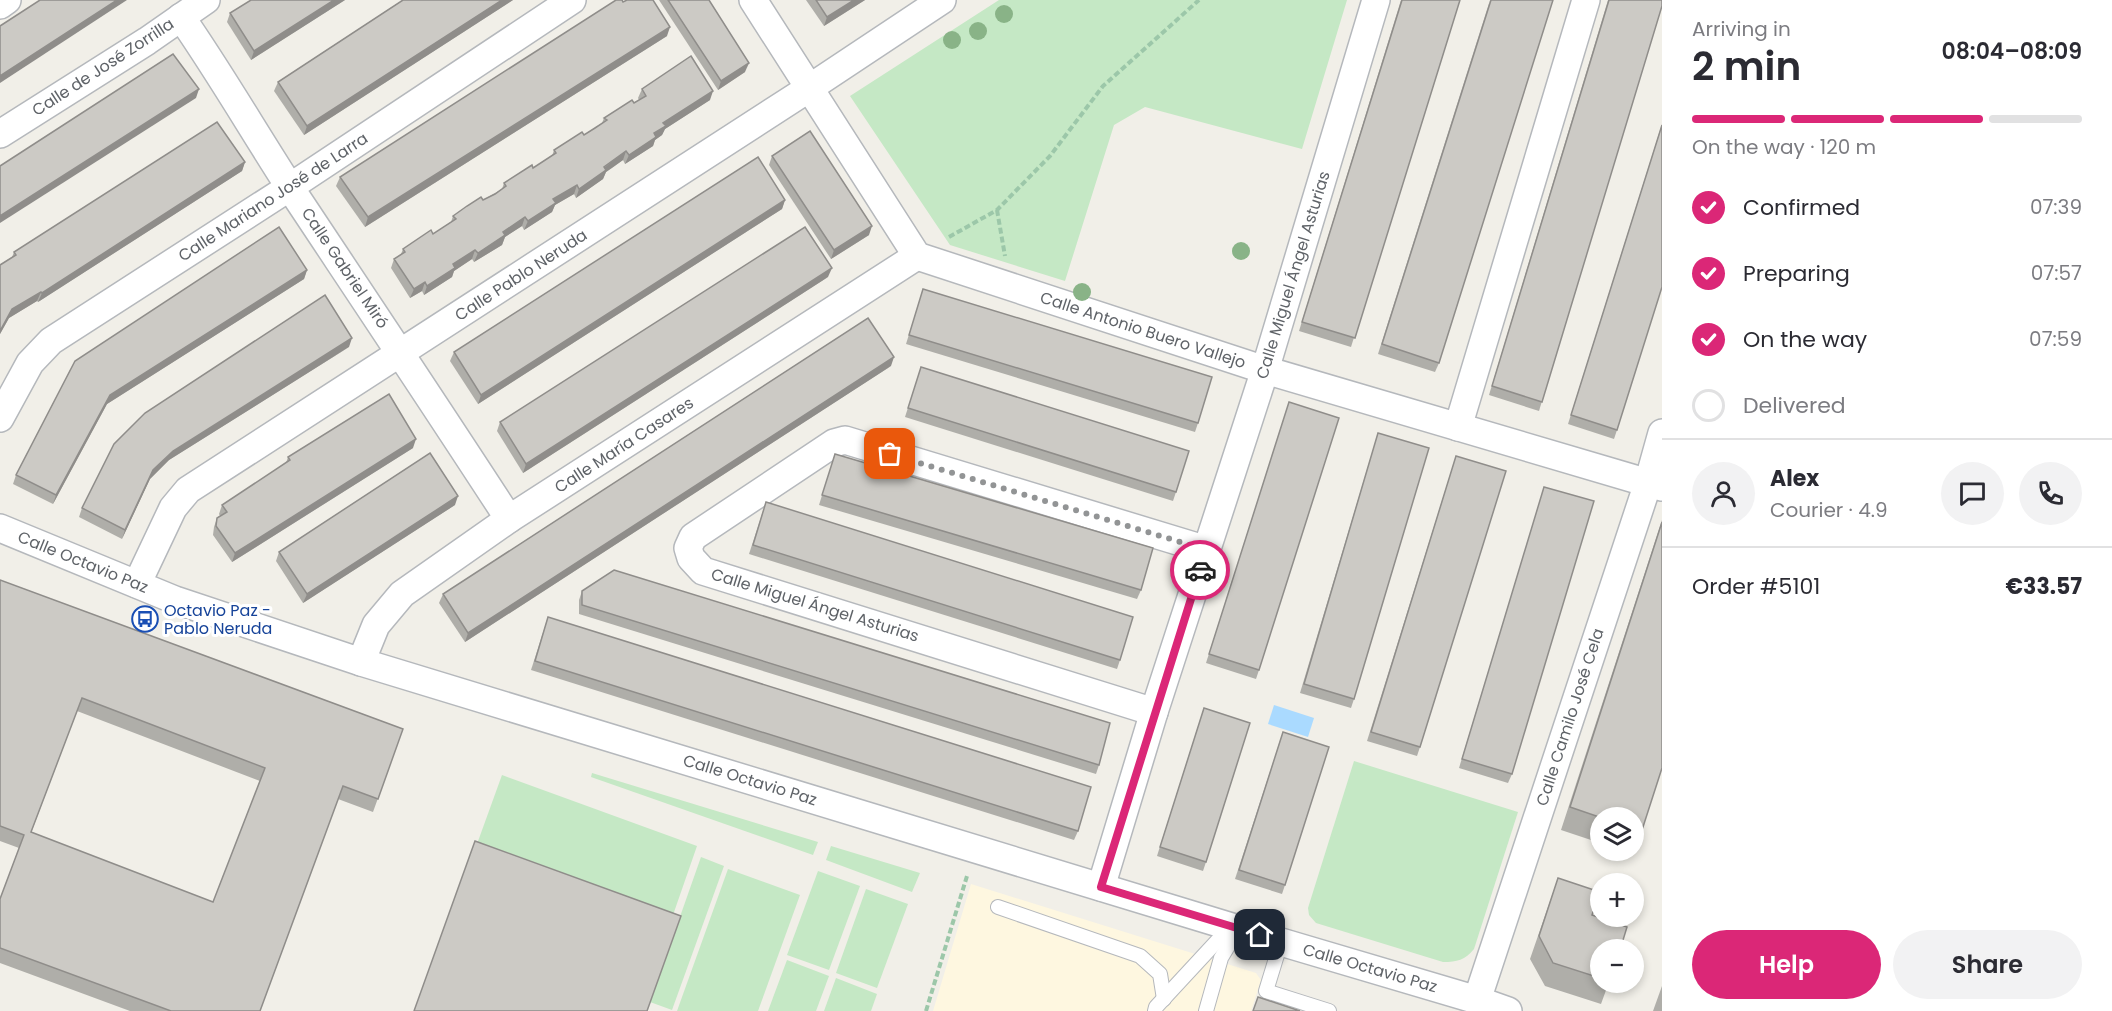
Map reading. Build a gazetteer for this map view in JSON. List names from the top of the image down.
{
  "streets": {
    "street": [
      "Calle de José Zorrilla",
      "Calle Mariano José de Larra",
      "Calle Gabriel Miró",
      "Calle Pablo Neruda",
      "Calle Miguel Ángel Asturias",
      "Calle Antonio Buero Vallejo",
      "Calle María Casares",
      "Calle Octavio Paz",
      "Calle Camilo José Cela"
    ]
  },
  "crossings": [
    ["Calle de José Zorrilla", "Calle Gabriel Miró"],
    ["Calle Mariano José de Larra", "Calle Gabriel Miró"],
    ["Calle Gabriel Miró", "Calle Pablo Neruda"],
    ["Calle Gabriel Miró", "Calle María Casares"],
    ["Calle Pablo Neruda", "Calle Octavio Paz"],
    ["Calle Miguel Ángel Asturias", "Calle Antonio Buero Vallejo"],
    ["Calle Miguel Ángel Asturias", "Calle Octavio Paz"],
    ["Calle Antonio Buero Vallejo", "Calle María Casares"],
    ["Calle Antonio Buero Vallejo", "Calle Camilo José Cela"],
    ["Calle María Casares", "Calle Octavio Paz"],
    ["Calle Octavio Paz", "Calle Camilo José Cela"]
  ],
  "places": {
    "bus stop": ["Octavio Paz - Pablo Neruda"]
  },
  "page": {
    "heading": ["2 min", "Arriving in", "08:04–08:09"],
    "panel": [
      "Alex",
      "Courier · 4.9",
      "Order #5101",
      "€33.57"
    ],
    "bar": "On the way · 120 m",
    "list": [
      ["Confirmed", "07:39"],
      ["Preparing", "07:57"],
      ["On the way", "07:59"],
      "Delivered"
    ],
    "map_buttons": ["+", "−"],
    "buttons": ["Help", "Share"]
  }
}
